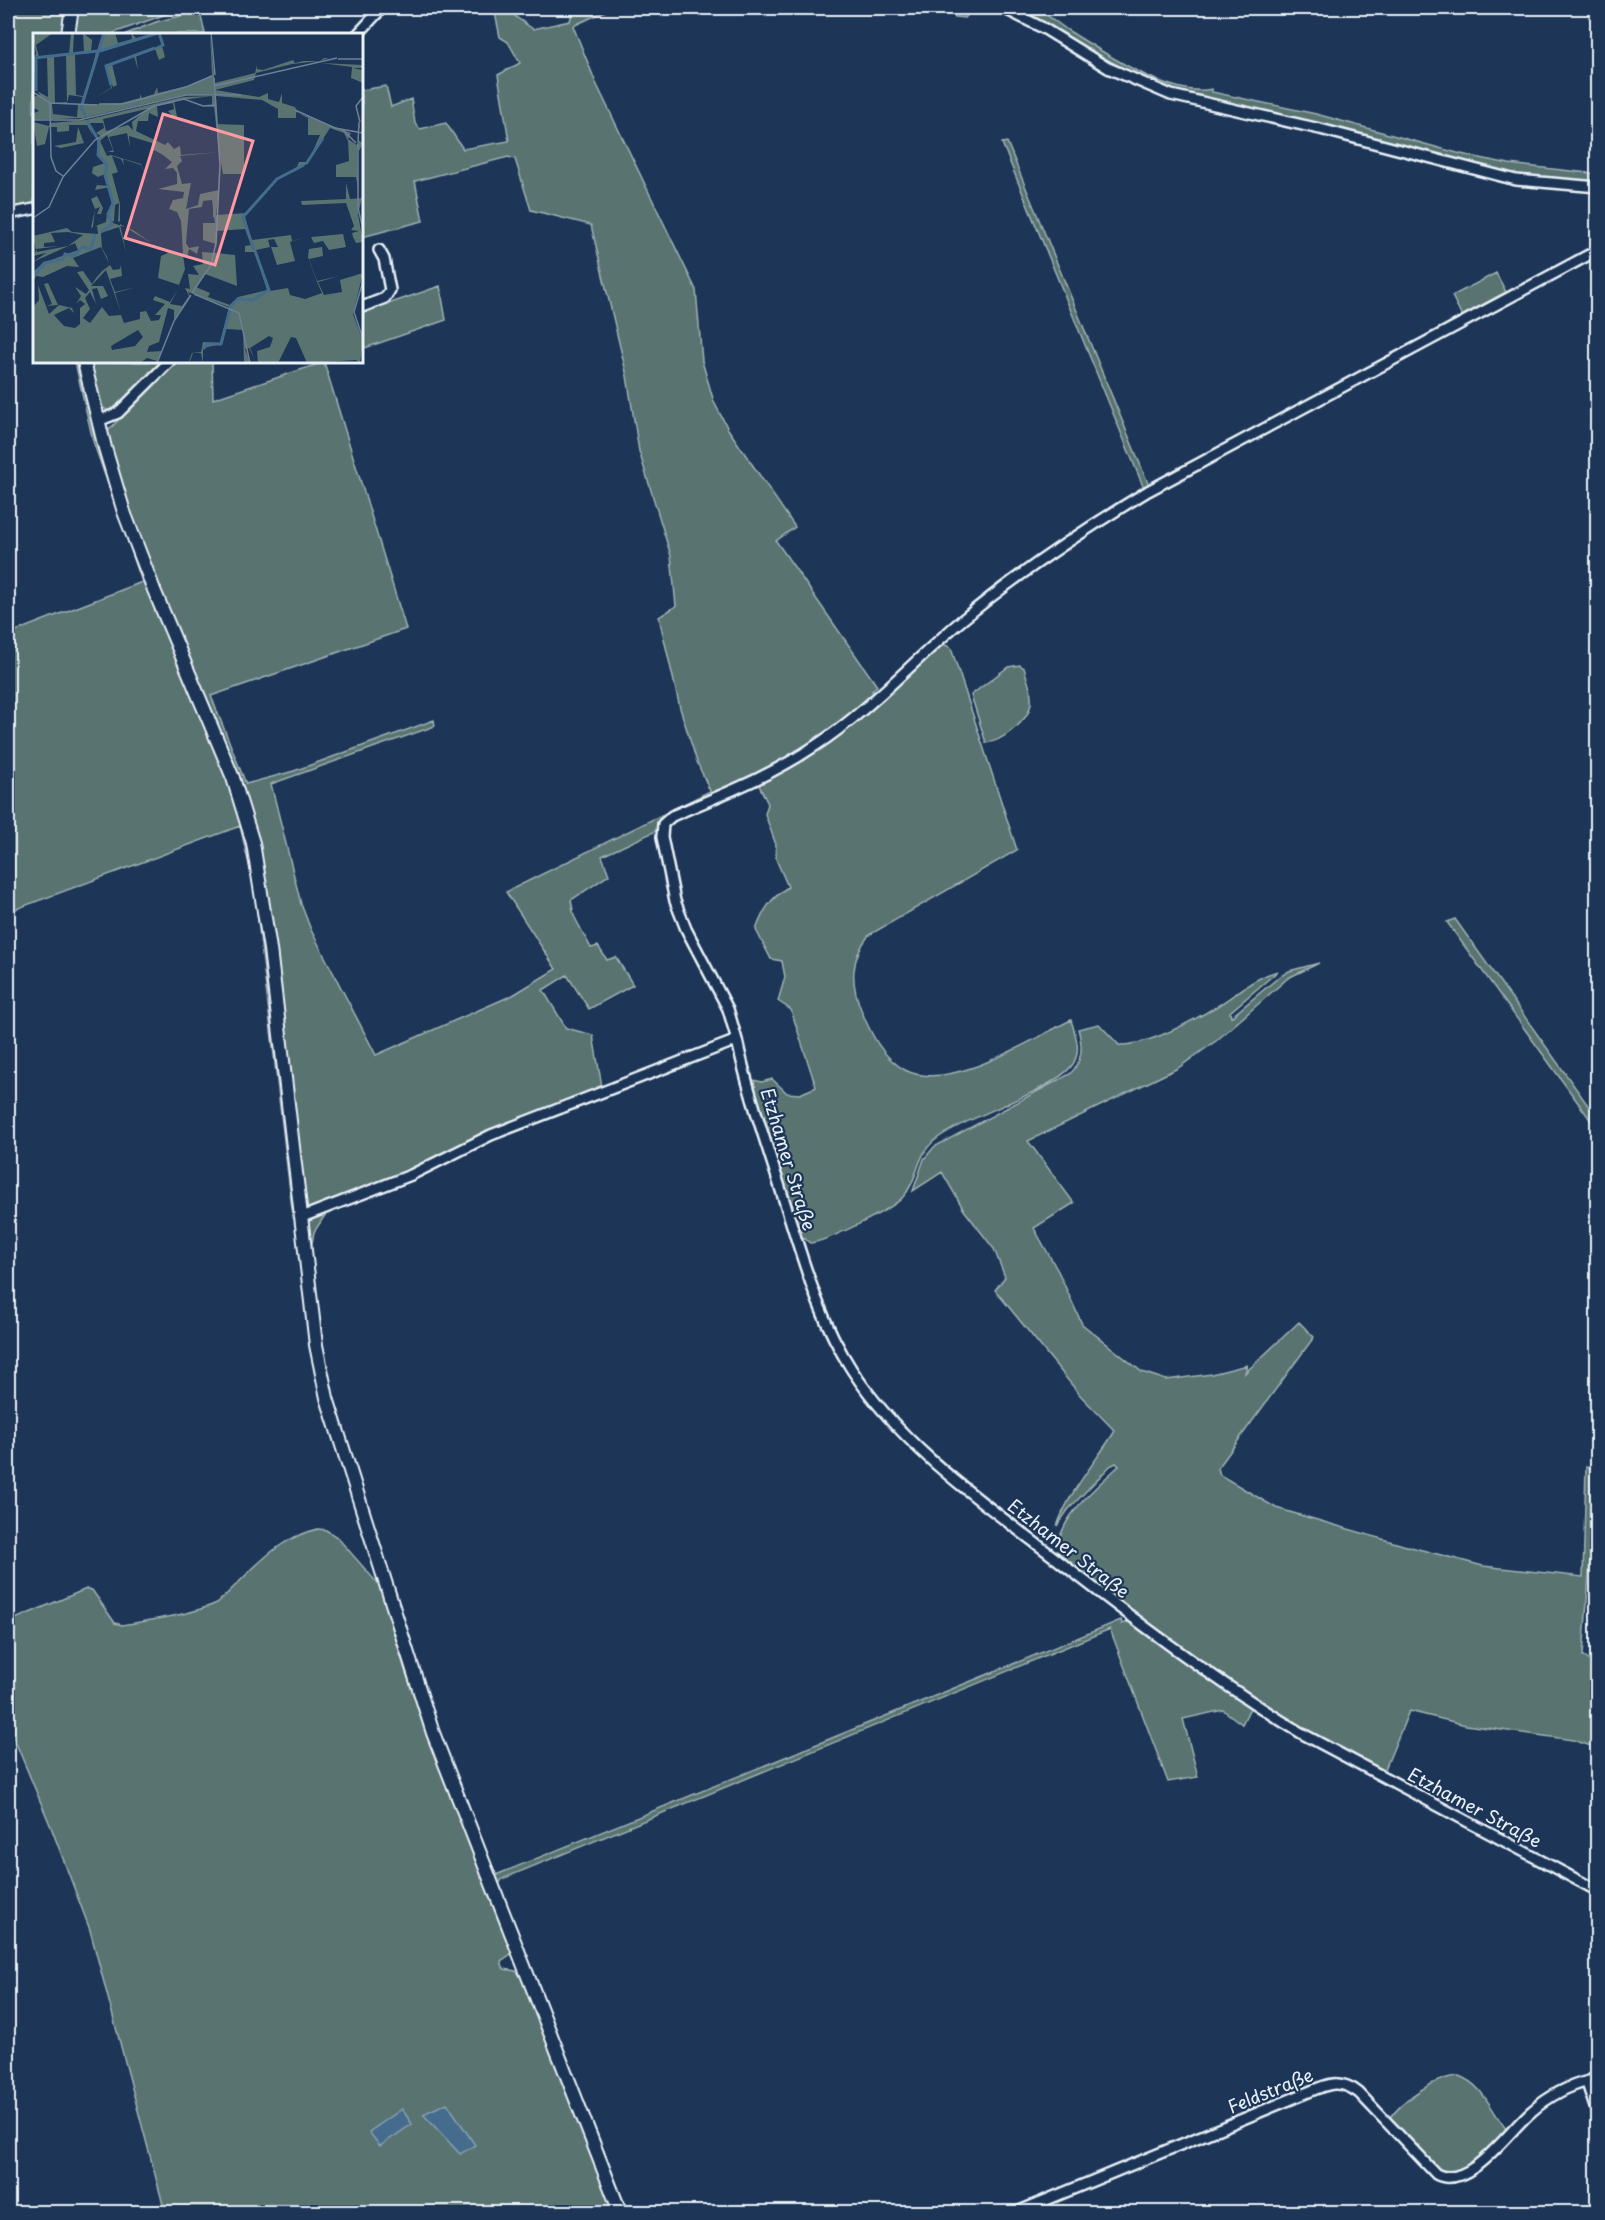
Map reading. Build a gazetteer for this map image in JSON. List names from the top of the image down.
{
  "streets": {
    "street": ["Etzhamer Straße", "Feldstraße"]
  }
}
